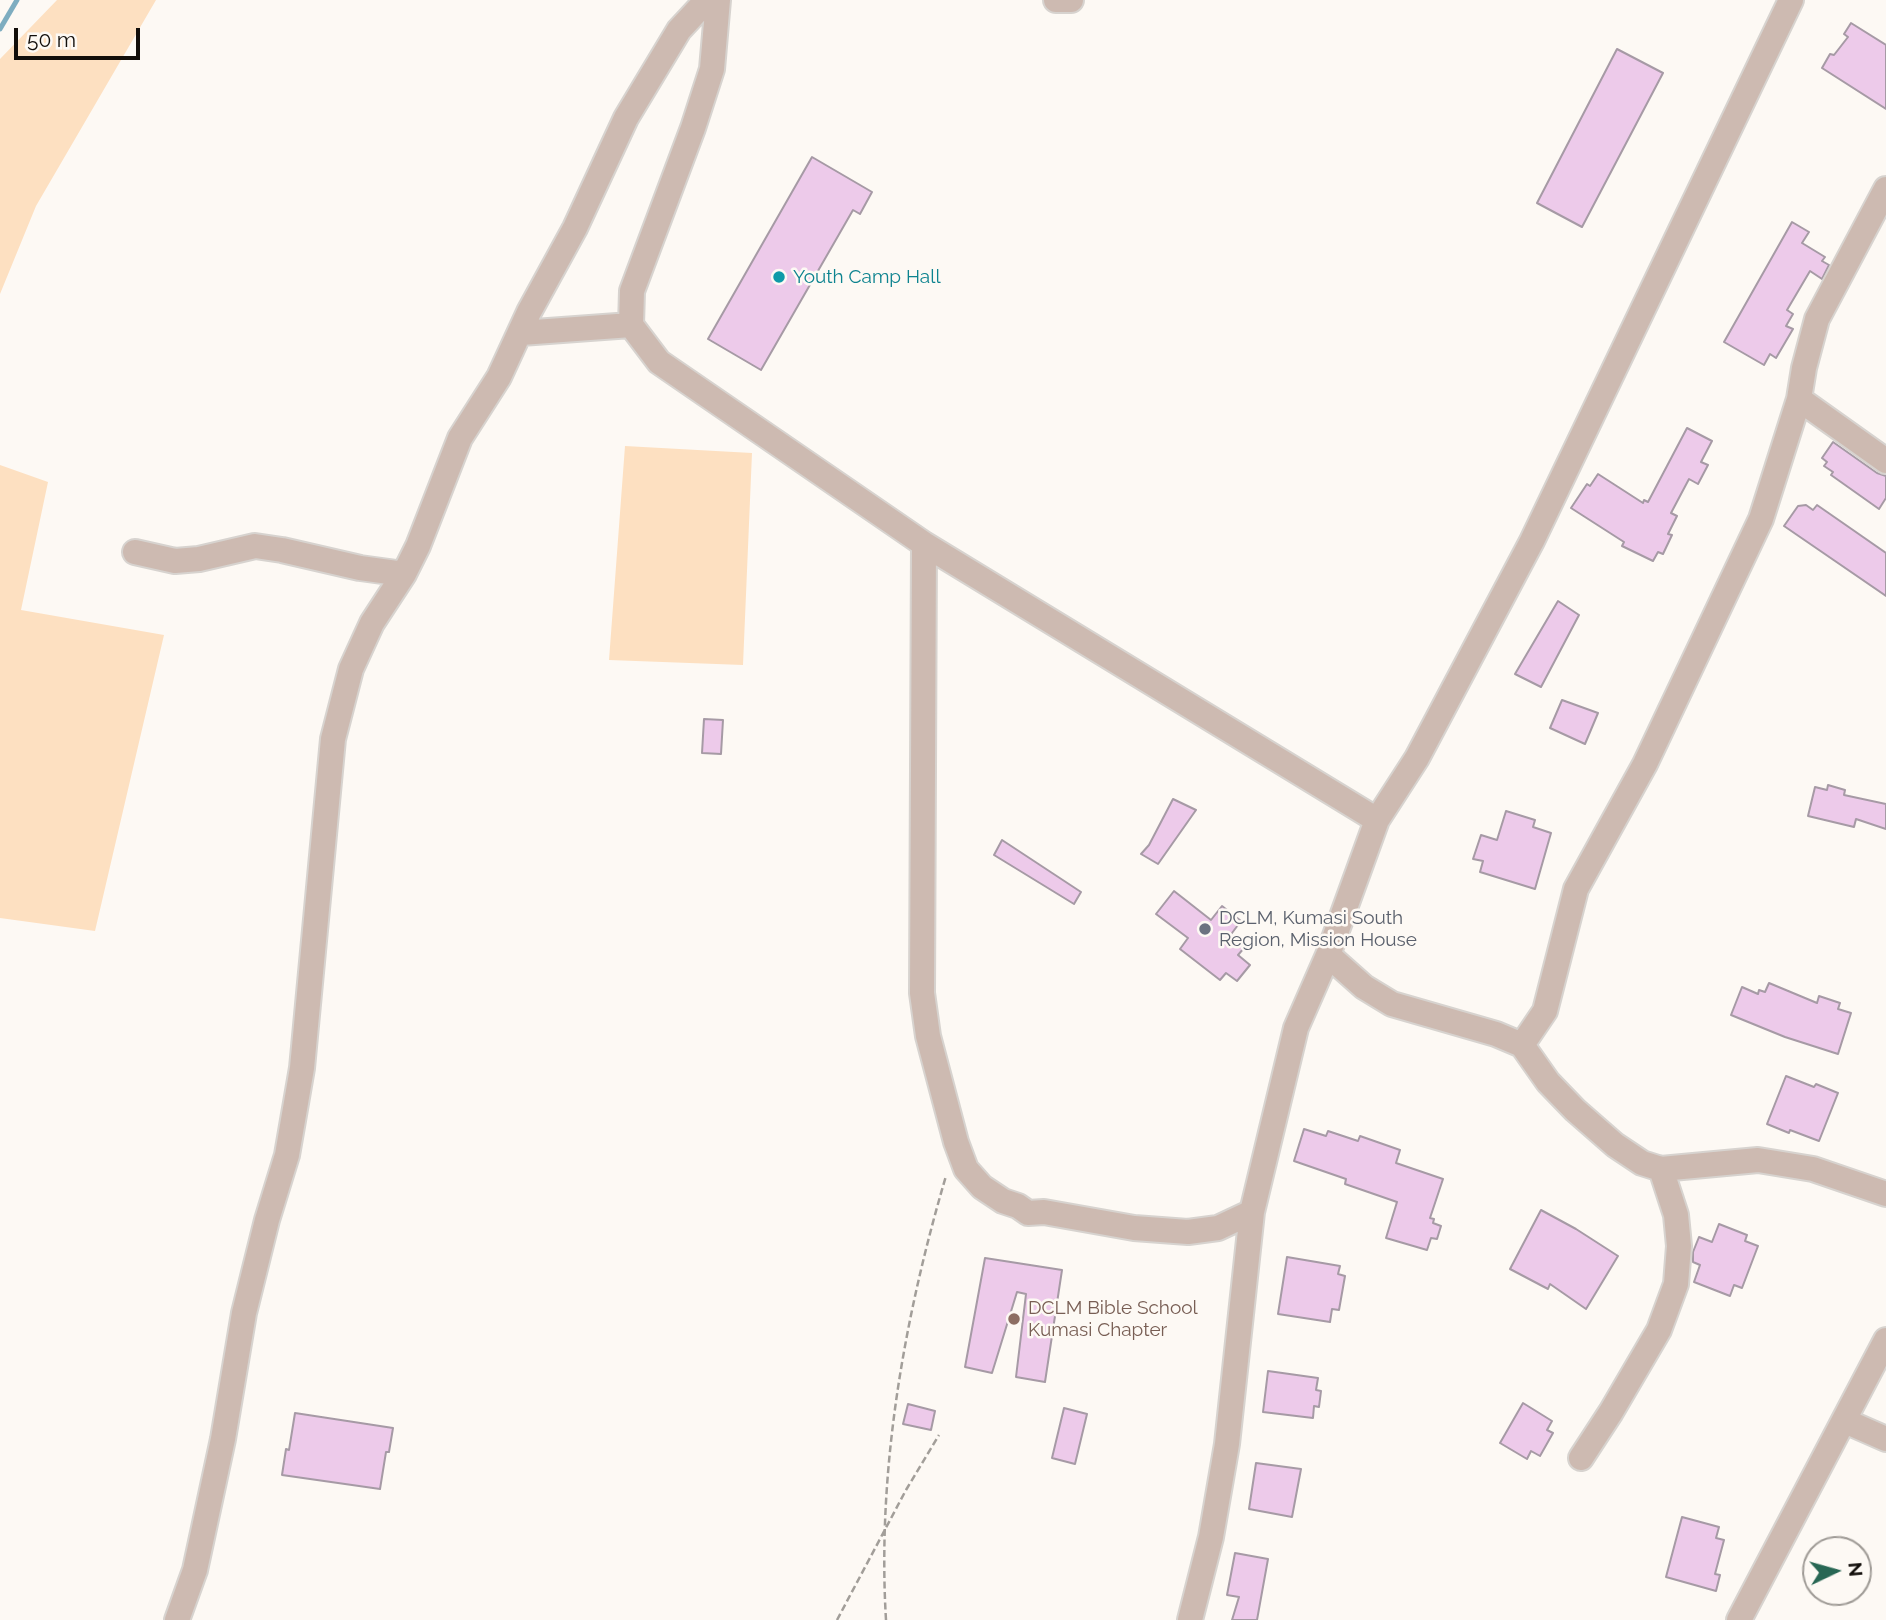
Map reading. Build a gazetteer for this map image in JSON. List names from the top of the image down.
{
  "places": ["Youth Camp Hall", "DCLM, Kumasi South Region, Mission House", "DCLM Bible School Kumasi Chapter"],
  "scale_bar": "50 m",
  "north": "right"
}
